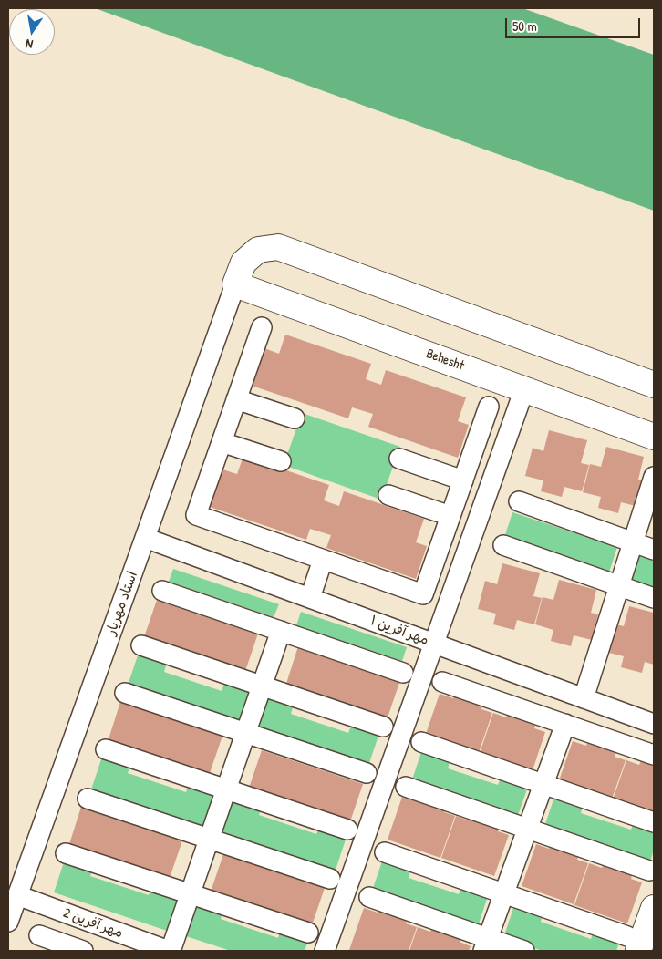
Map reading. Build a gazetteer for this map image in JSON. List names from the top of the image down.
{
  "streets": {
    "main road": ["Behesht"],
    "street": ["استاد مهریار", "مهر آفرین ۱", "مهر آفرین 2"]
  },
  "crossings": [
    ["Behesht", "استاد مهریار"],
    ["استاد مهریار", "مهر آفرین ۱"],
    ["استاد مهریار", "مهر آفرین 2"]
  ],
  "scale_bar": "50 m",
  "north": "bottom"
}
